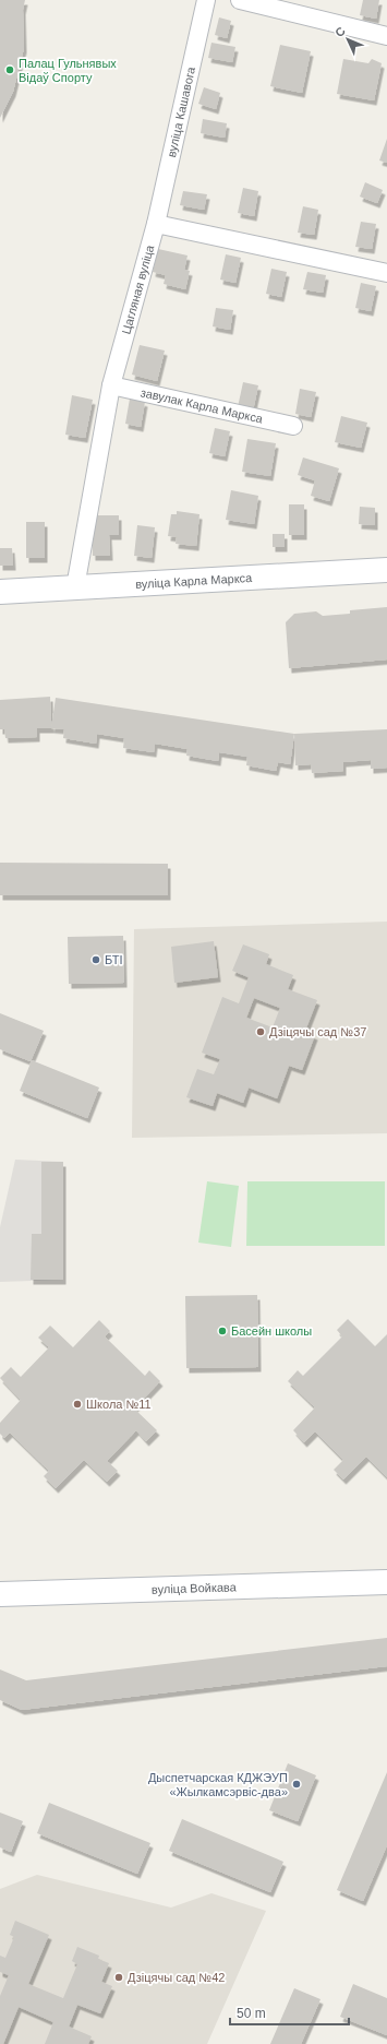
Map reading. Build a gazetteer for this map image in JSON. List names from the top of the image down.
{
  "streets": {
    "main road": ["вуліца Карла Маркса", "вуліца Войкава"],
    "street": ["вуліца Кашавога", "Цагляная вуліца", "завулак Карла Маркса"]
  },
  "crossings": [
    ["вуліца Кашавога", "Цагляная вуліца"],
    ["Цагляная вуліца", "завулак Карла Маркса"],
    ["Цагляная вуліца", "вуліца Карла Маркса"]
  ],
  "places": [
    "Палац Гульнявых Відаў Спорту",
    "БТІ",
    "Дзіцячы сад №37",
    "Басейн школы",
    "Школа №11",
    "Дыспетчарская КДЖЭУП «Жылкамсэрвіс-два»",
    "Дзіцячы сад №42"
  ],
  "scale_bar": "50 m",
  "north": "top left"
}
